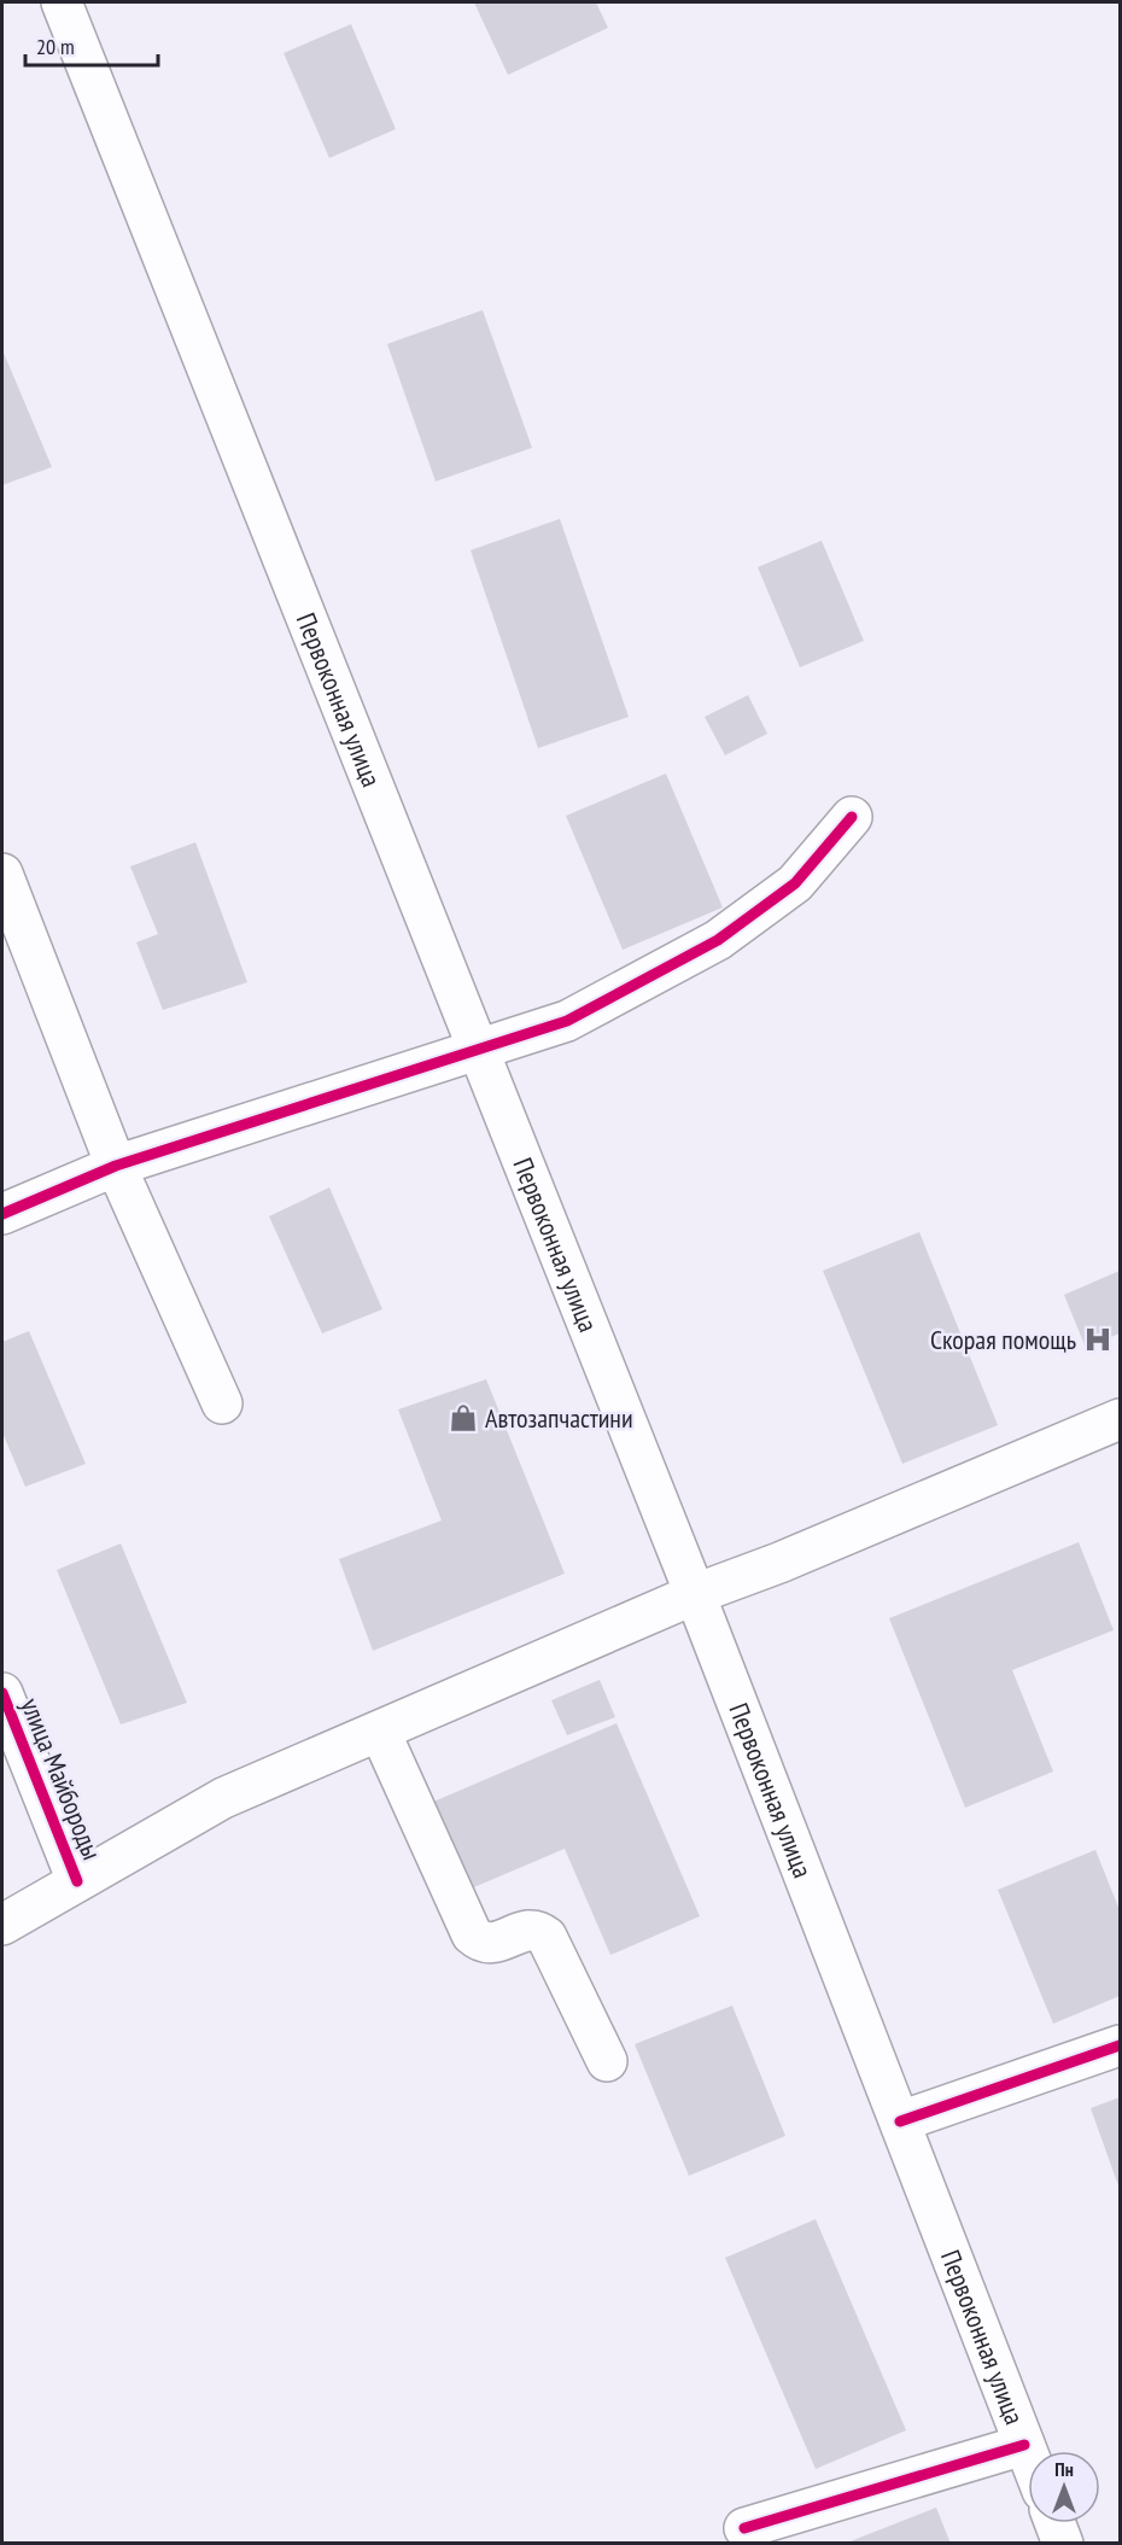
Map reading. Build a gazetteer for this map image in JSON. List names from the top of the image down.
{
  "streets": {
    "main road": ["Первоконная улица", "улица Майбороды"]
  },
  "places": {
    "hospital": ["Скорая помощь"],
    "shop": ["Автозапчастини"]
  },
  "scale_bar": "20 m",
  "north": "top"
}
